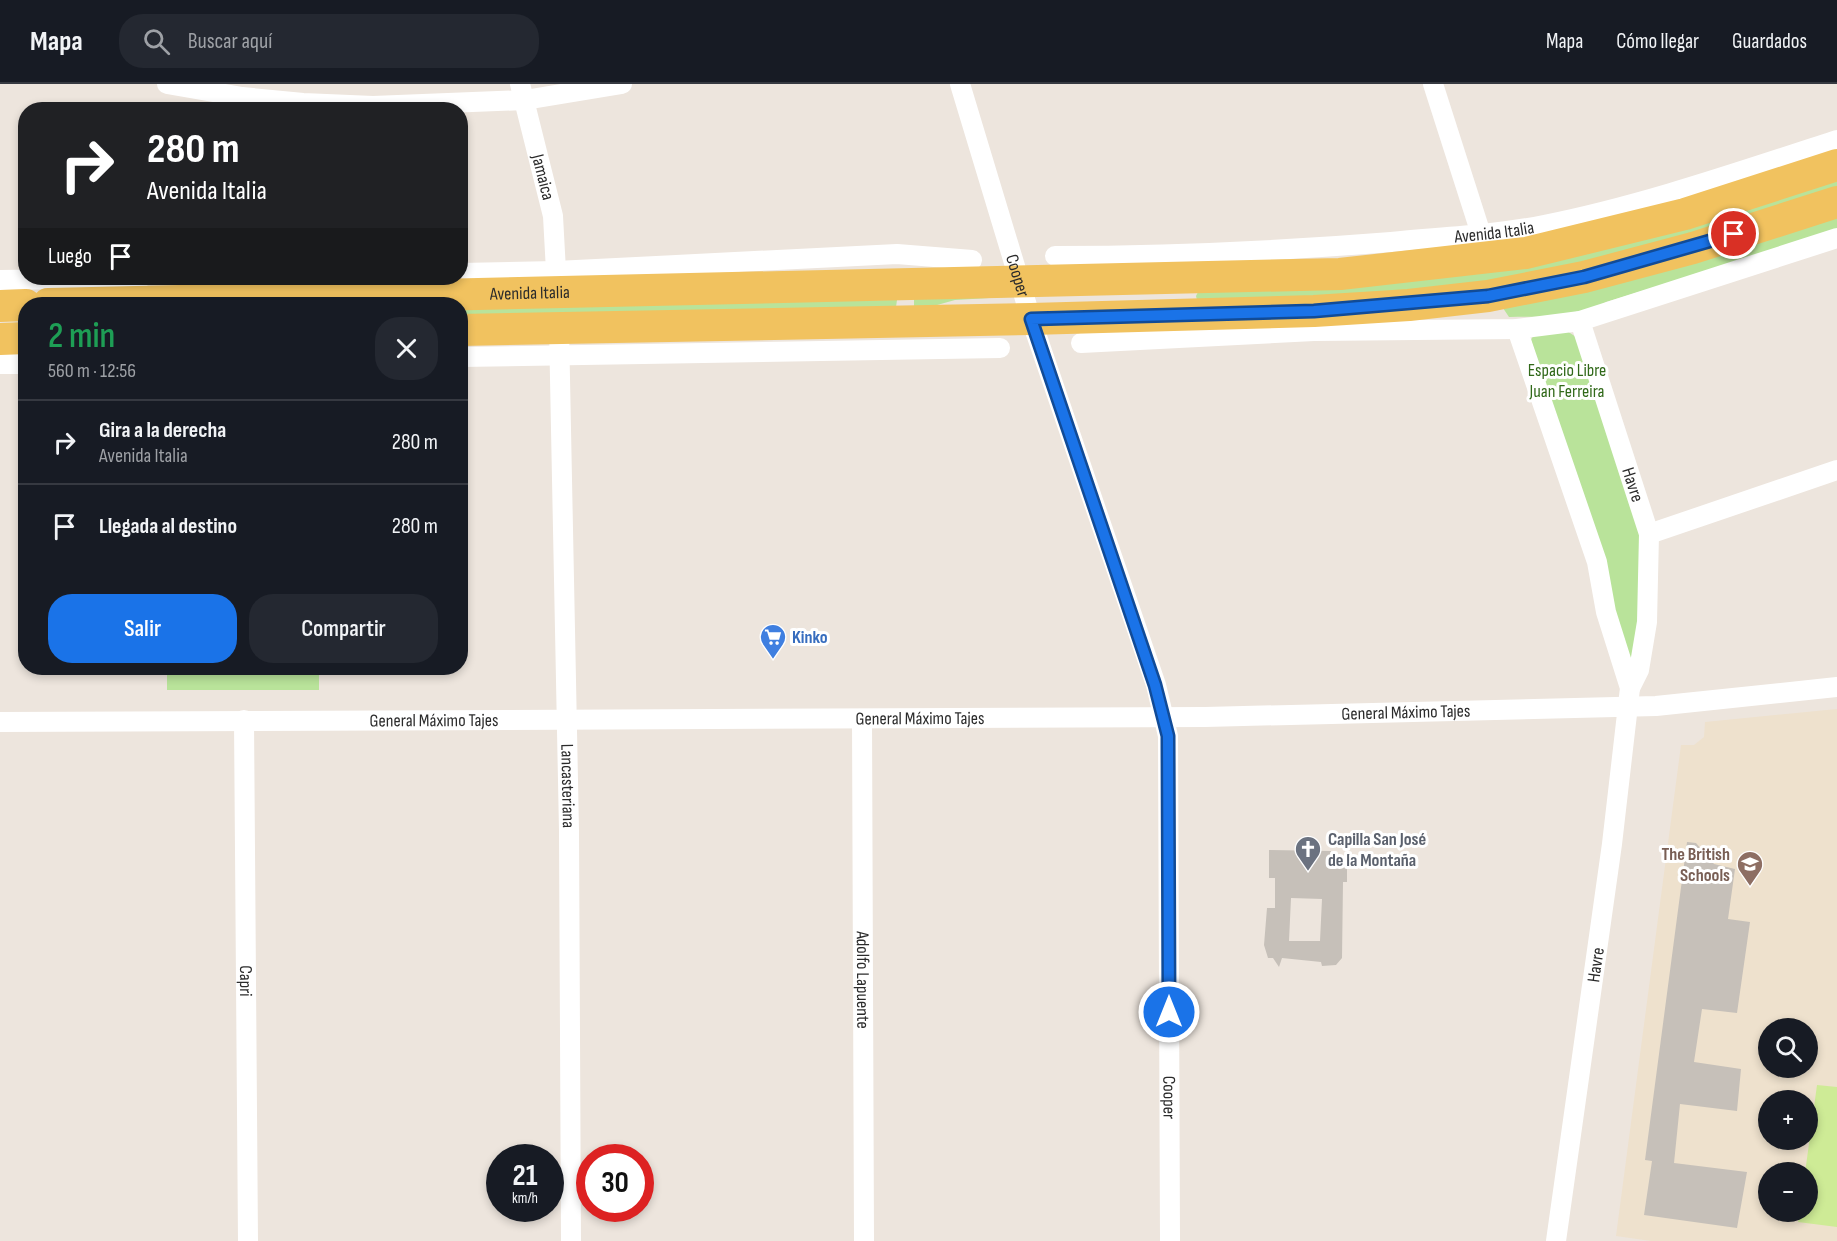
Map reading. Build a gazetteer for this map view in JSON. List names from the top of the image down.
{
  "streets": {
    "main road": ["Avenida Italia"],
    "street": [
      "Jamaica",
      "Cooper",
      "Havre",
      "General Máximo Tajes",
      "Lancasteriana",
      "Adolfo Lapuente",
      "Capri"
    ]
  },
  "crossings": [
    ["Jamaica", "Avenida Italia"],
    ["Avenida Italia", "Cooper"],
    ["Avenida Italia", "Havre"],
    ["Avenida Italia", "Lancasteriana"],
    ["Cooper", "General Máximo Tajes"],
    ["Havre", "General Máximo Tajes"],
    ["General Máximo Tajes", "Lancasteriana"],
    ["General Máximo Tajes", "Adolfo Lapuente"],
    ["General Máximo Tajes", "Capri"]
  ],
  "parks": ["Espacio Libre Juan Ferreira"],
  "places": {
    "supermarket": ["Kinko"],
    "church": ["Capilla San José de la Montaña"],
    "school or university": ["The British Schools"]
  },
  "page": {
    "header": "Mapa",
    "search": "Buscar aquí",
    "nav": ["Mapa", "Cómo llegar", "Guardados"],
    "turn": ["280 m", "Avenida Italia"],
    "then": "Luego",
    "heading": ["2 min", "560 m · 12:56"],
    "list": [
      {
        "name": "Gira a la derecha",
        "note": "Avenida Italia",
        "value": "280 m"
      },
      {
        "name": "Llegada al destino",
        "value": "280 m"
      }
    ],
    "buttons": ["Salir", "Compartir"],
    "map_buttons": ["+", "−"],
    "speed": "21 km/h",
    "limit": "30"
  }
}
